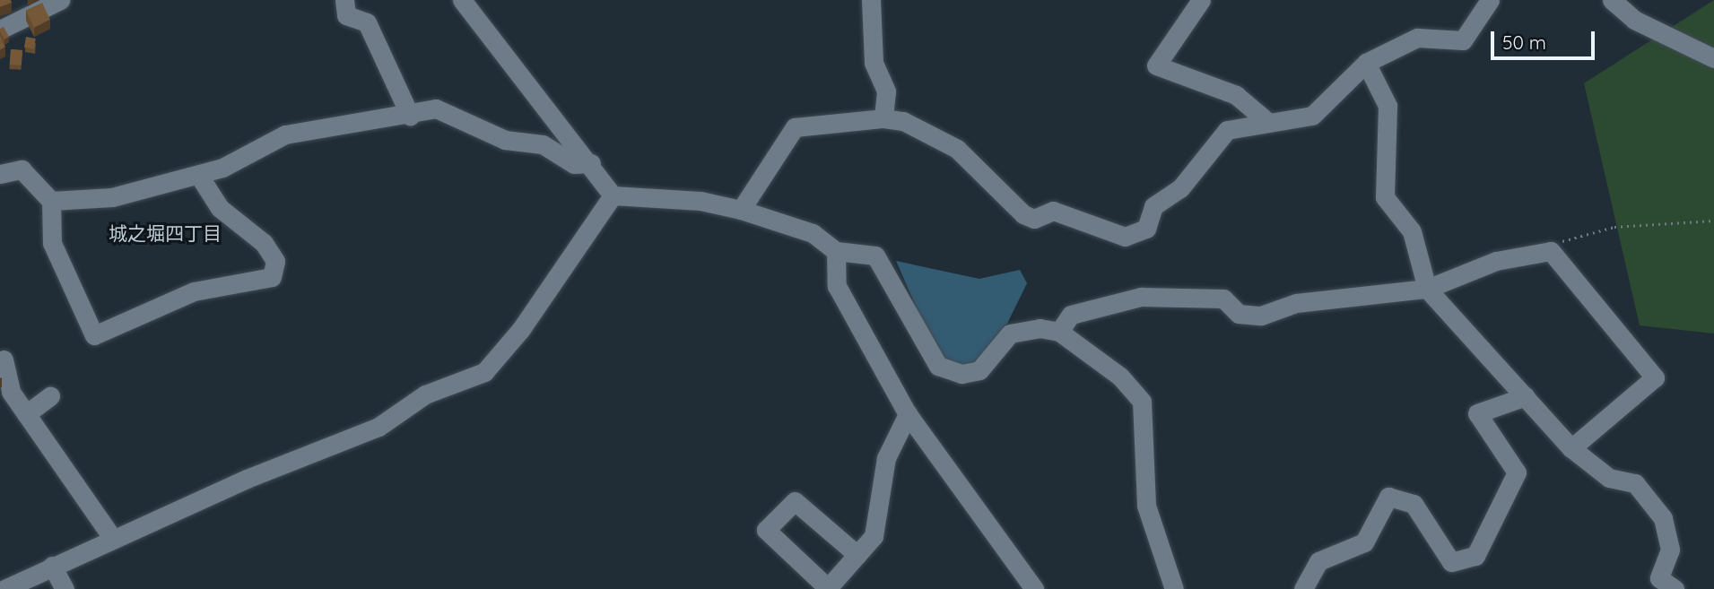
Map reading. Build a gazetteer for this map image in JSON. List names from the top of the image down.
{
  "districts": ["城之堀四丁目"],
  "scale_bar": "50 m"
}
